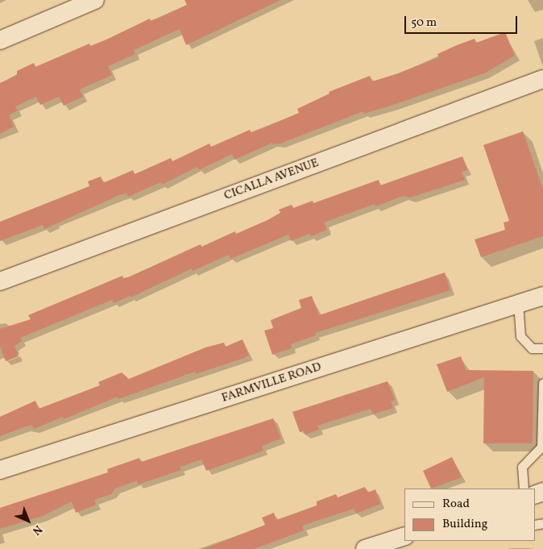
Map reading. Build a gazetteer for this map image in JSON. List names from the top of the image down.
{
  "streets": {
    "street": ["CICALLA AVENUE", "FARMVILLE ROAD"]
  },
  "legend": ["Road", "Building"],
  "scale_bar": "50 m",
  "north": "bottom right"
}
